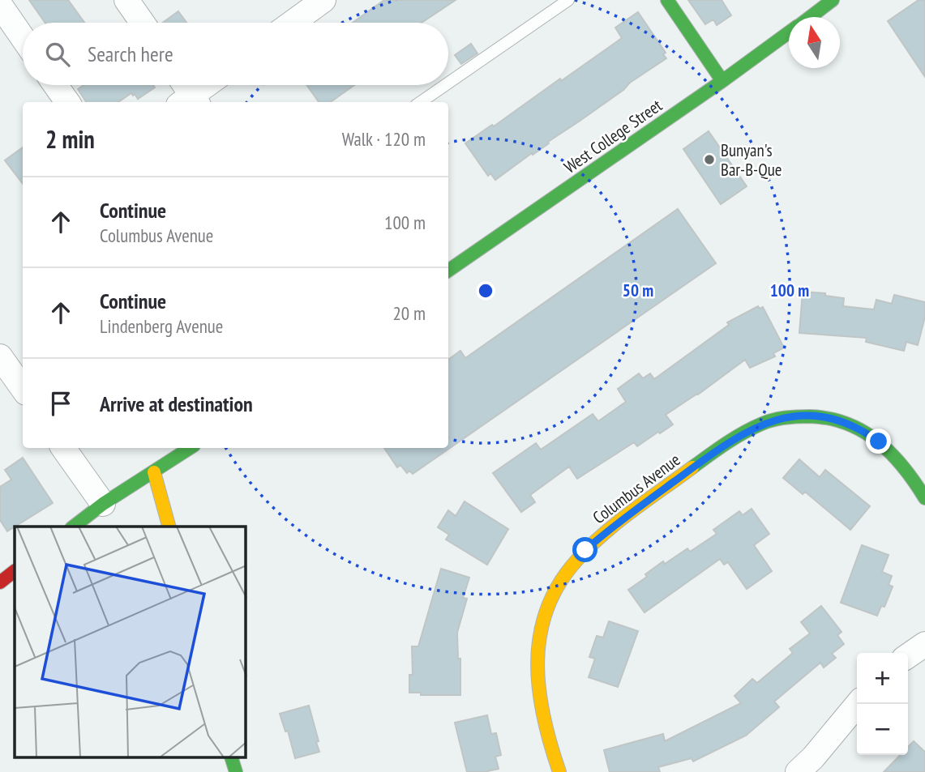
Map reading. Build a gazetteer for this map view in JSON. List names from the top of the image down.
{
  "streets": {
    "street": ["West College Street", "Columbus Avenue"]
  },
  "places": ["Bunyan's Bar-B-Que"],
  "north": "top",
  "page": {
    "search": "Search here",
    "heading": ["2 min", "Walk · 120 m"],
    "list": [
      ["Continue", "Columbus Avenue", "100 m"],
      ["Continue", "Lindenberg Avenue", "20 m"],
      "Arrive at destination"
    ],
    "map_buttons": ["+", "−"]
  },
  "rings": ["50 m", "100 m"]
}
